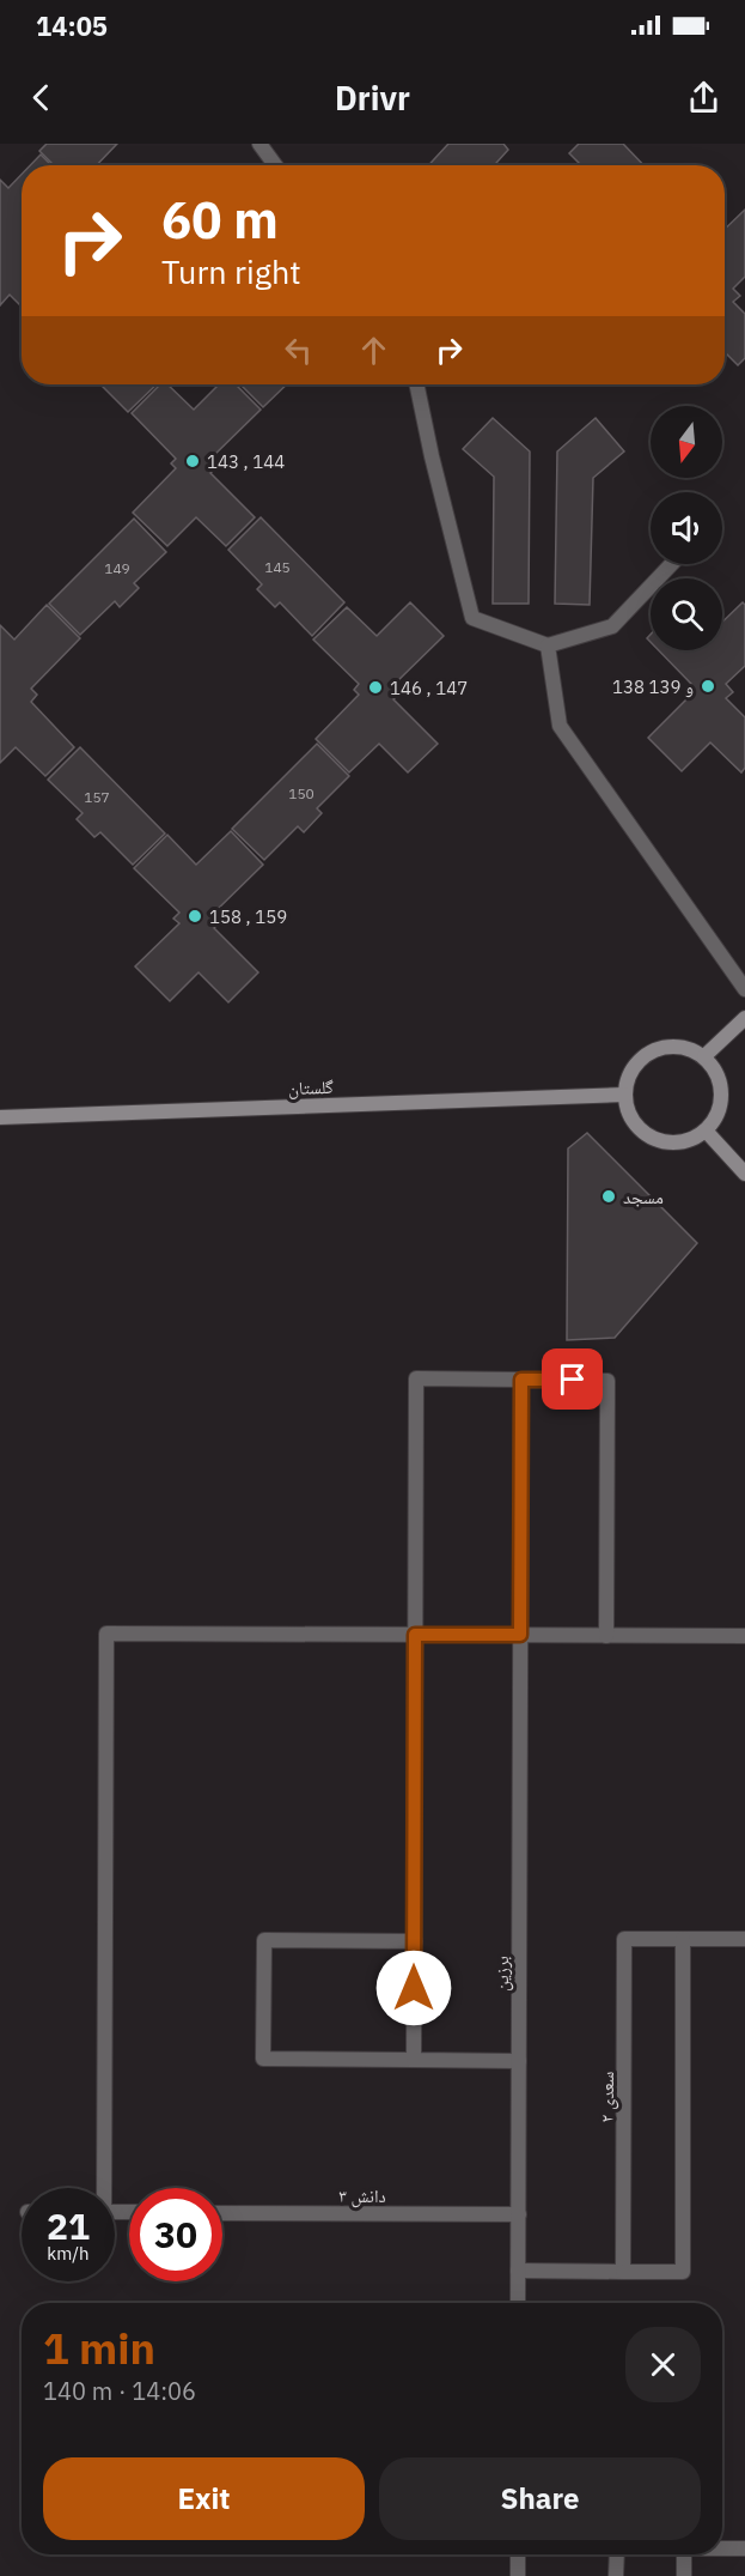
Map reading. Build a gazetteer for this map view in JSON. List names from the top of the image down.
{
  "streets": {
    "street": [
      "گلستان",
      "برزین",
      "سعدی ۲",
      "دانش ۳"
    ]
  },
  "crossings": [
    ["برزین", "دانش ۳"]
  ],
  "places": [
    "143 , 144",
    "138 و 139",
    "146 , 147",
    "158 , 159",
    "مسجد"
  ],
  "house_numbers": [
    "145",
    "149",
    "150",
    "157"
  ],
  "north": "bottom",
  "page": {
    "status": "14:05",
    "header": "Drivr",
    "turn": ["60 m", "Turn right"],
    "speed": "21 km/h",
    "limit": "30",
    "heading": ["1 min", "140 m · 14:06"],
    "buttons": ["Exit", "Share"]
  }
}
